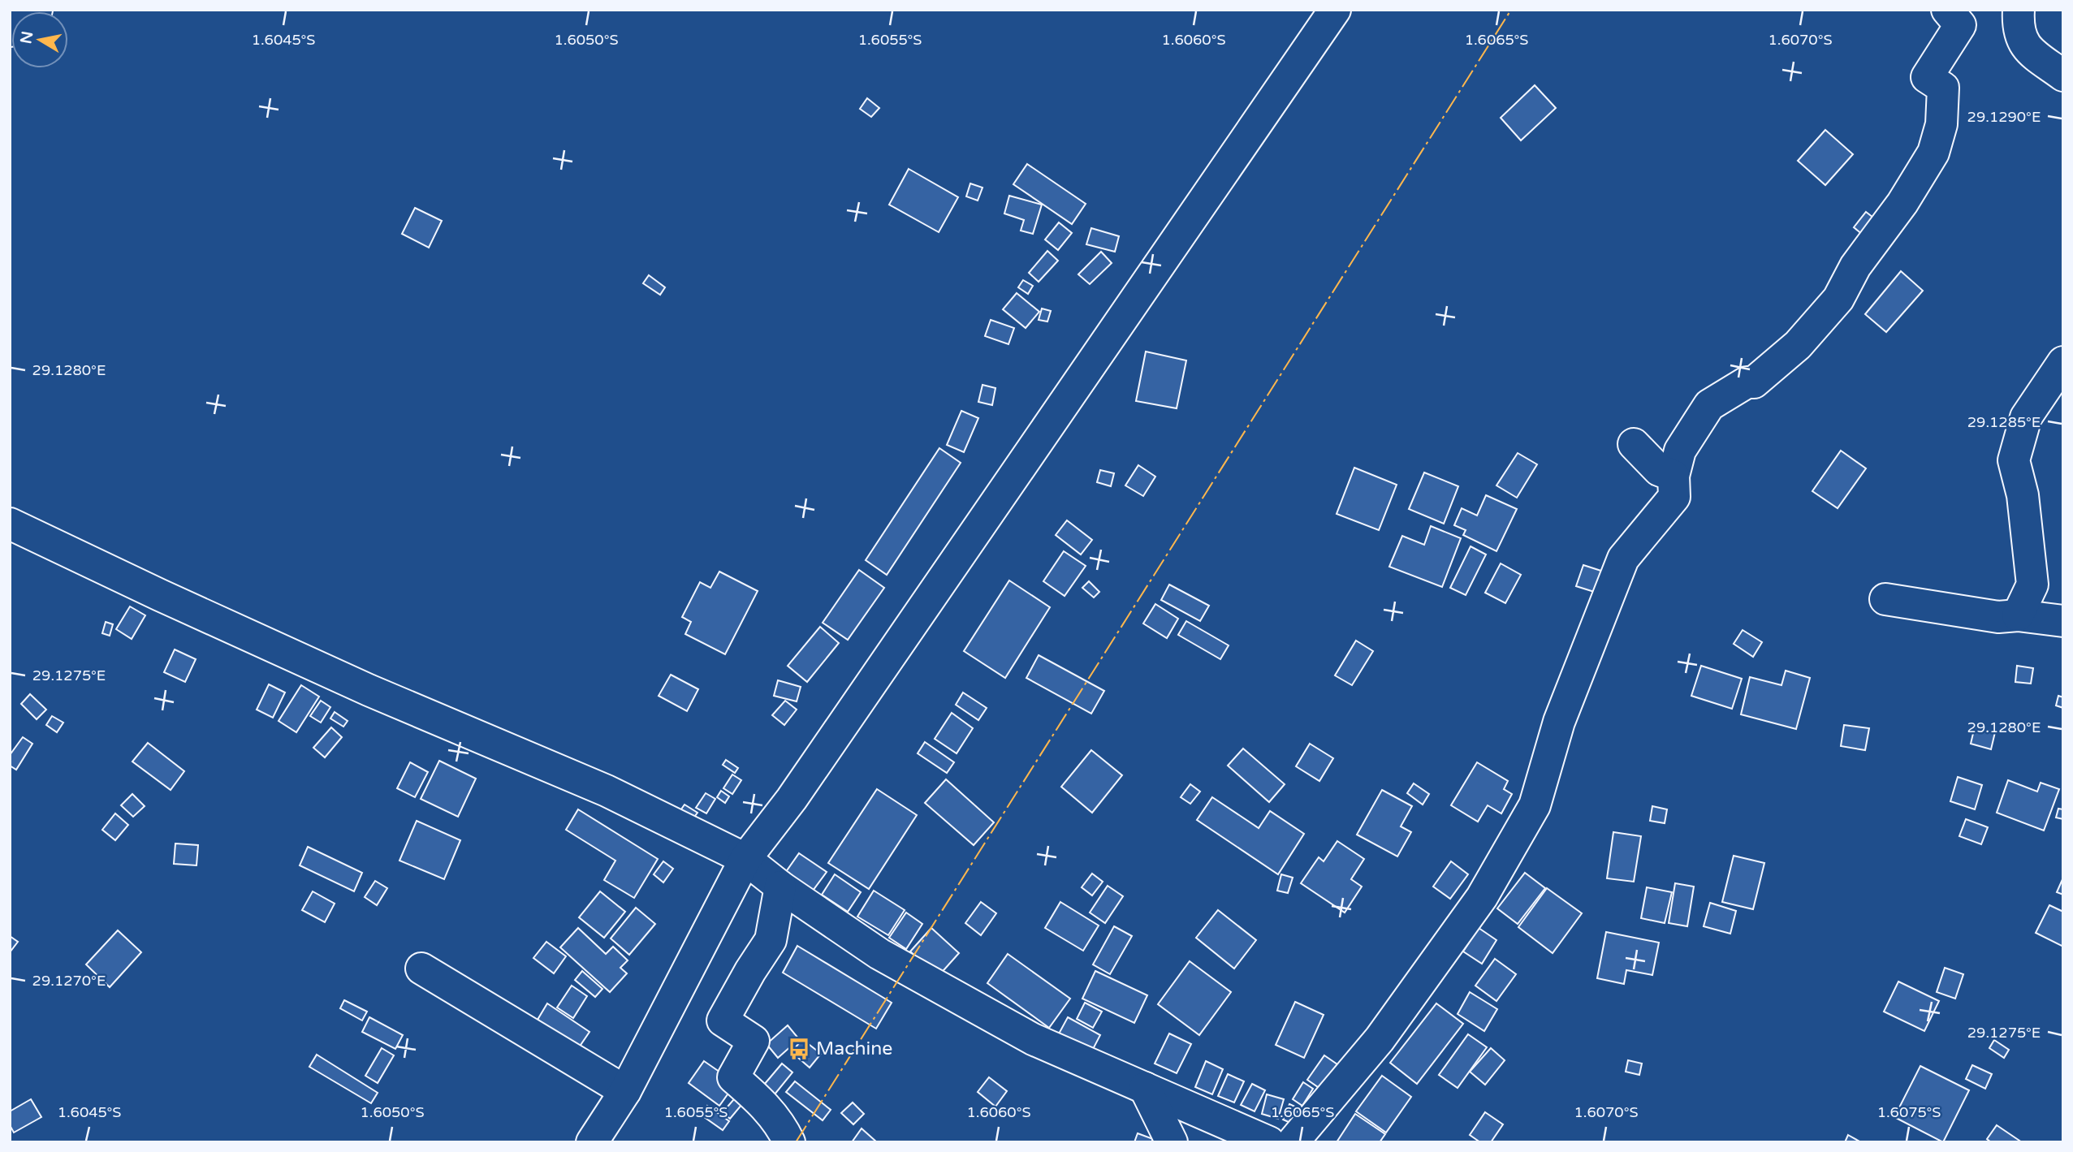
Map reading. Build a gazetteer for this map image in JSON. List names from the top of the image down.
{
  "places": {
    "bus stop": ["Machine"]
  },
  "north": "left",
  "coordinates": [
    "1.6045°S",
    "1.6050°S",
    "1.6055°S",
    "1.6060°S",
    "1.6065°S",
    "1.6070°S",
    "29.1290°E",
    "29.1280°E",
    "29.1285°E",
    "29.1275°E",
    "29.1270°E",
    "1.6075°S"
  ]
}
